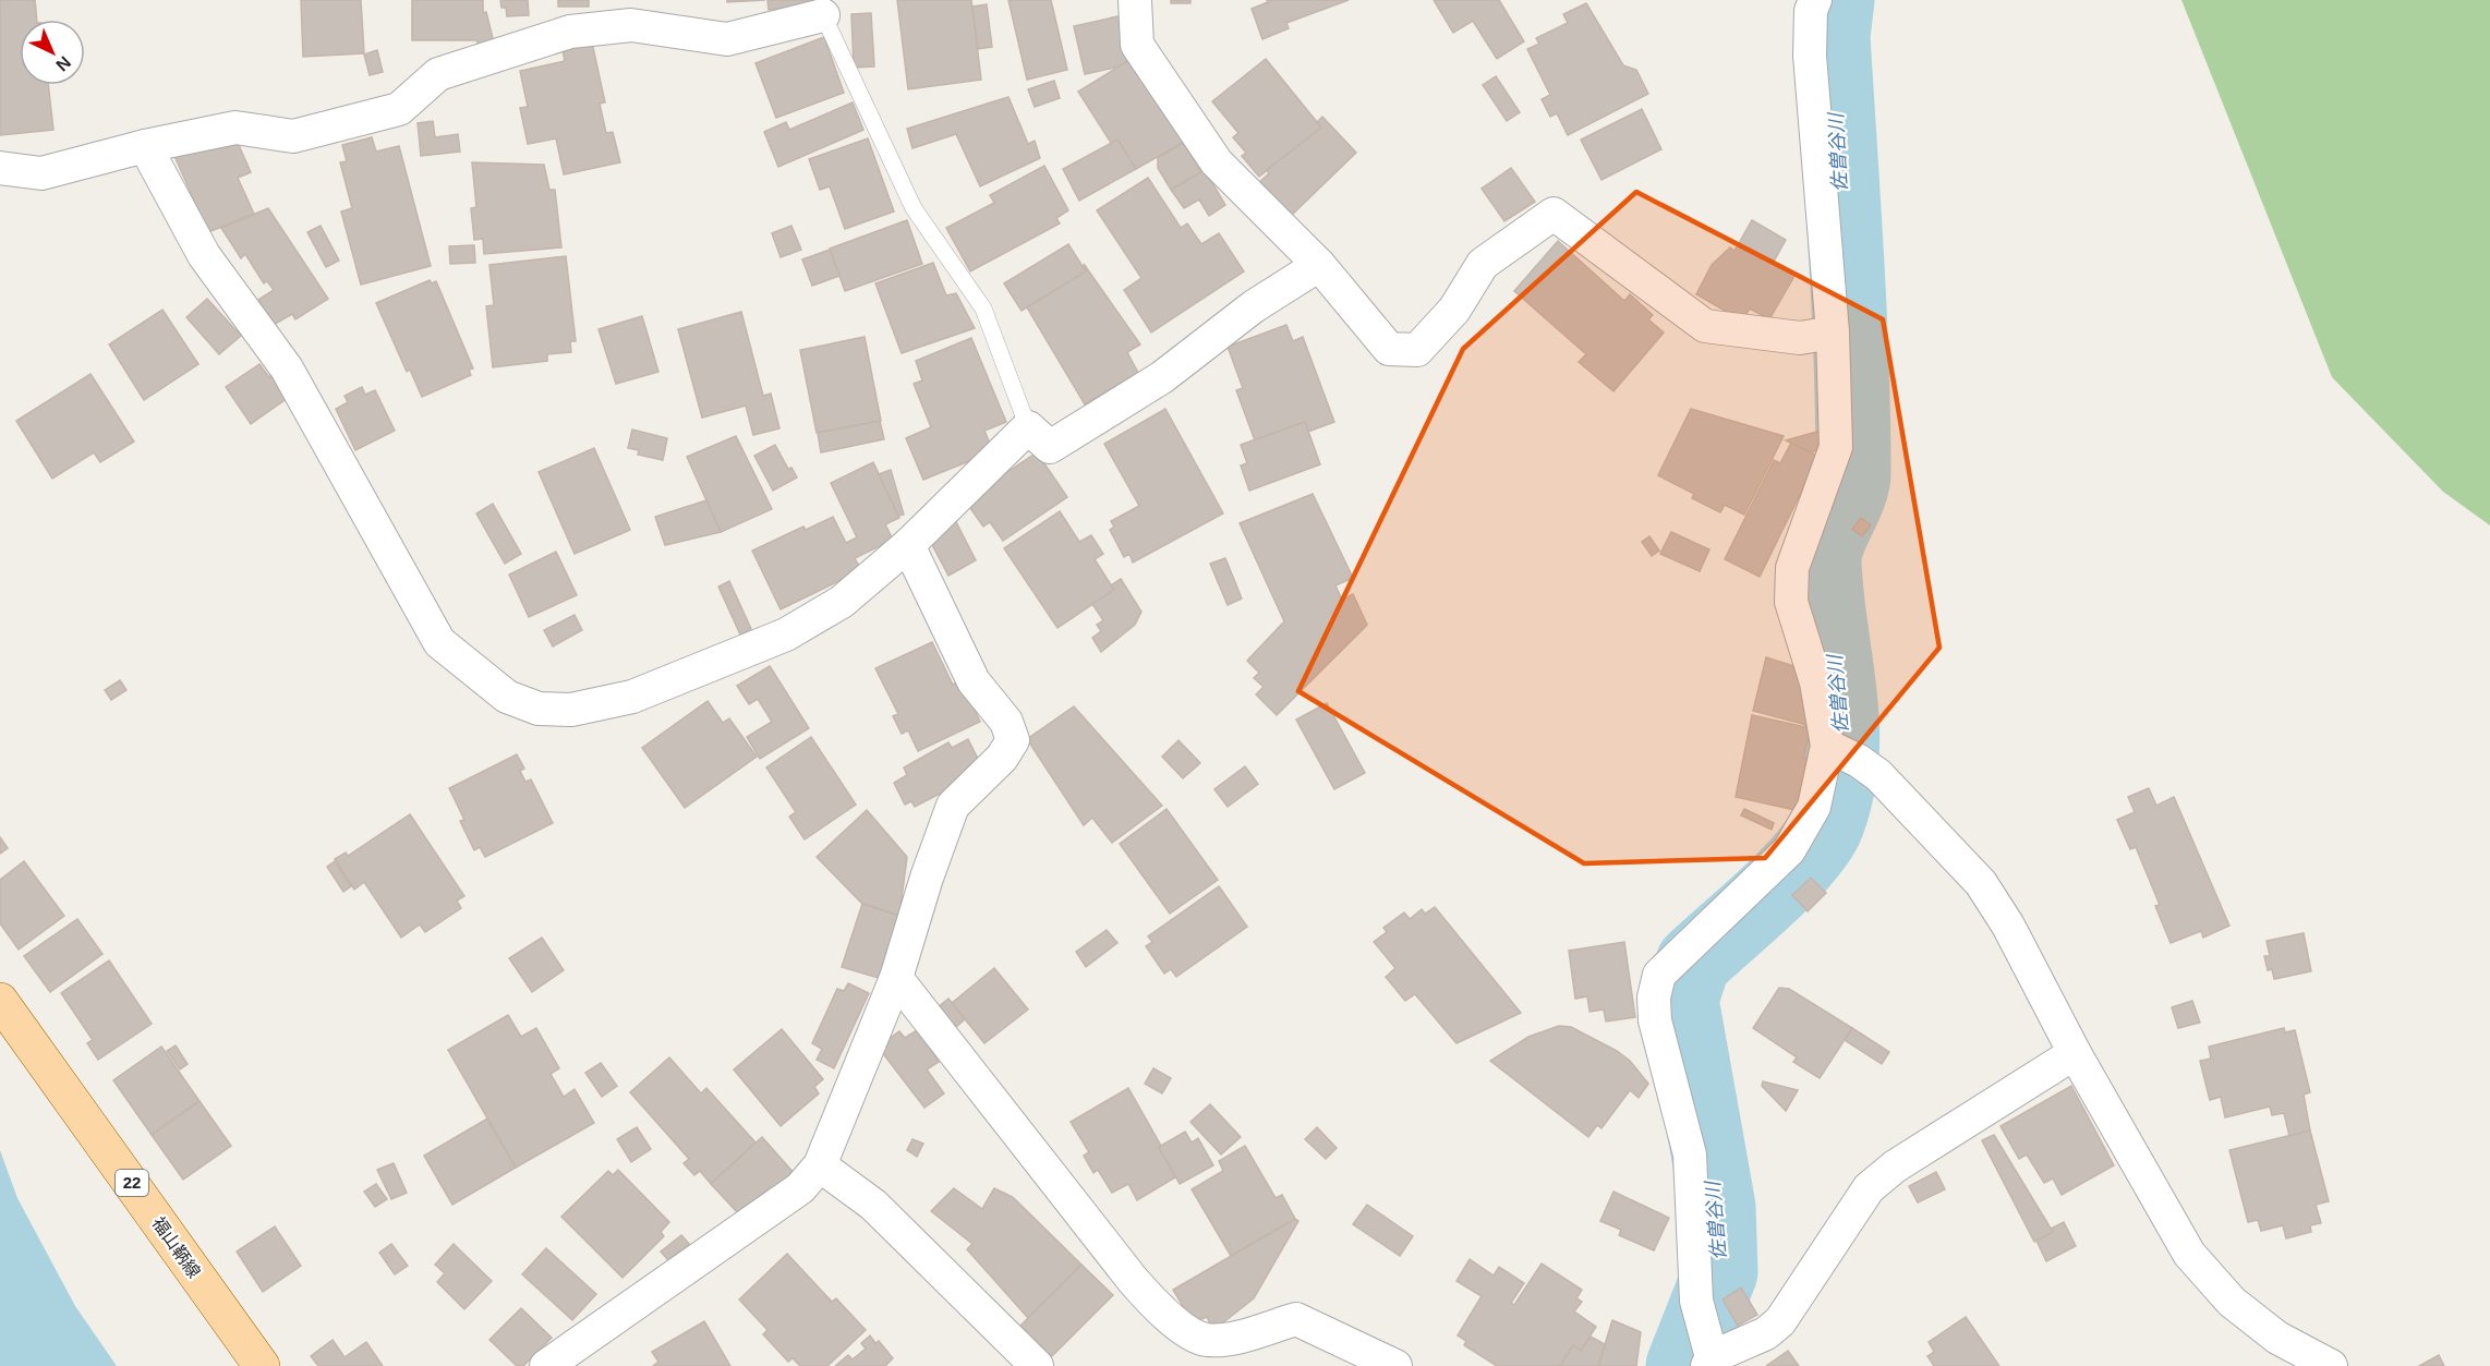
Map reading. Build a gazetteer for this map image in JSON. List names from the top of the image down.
{
  "streets": {
    "main road": ["22", "福山鞆線"]
  },
  "water": ["佐曽谷川"],
  "north": "bottom right"
}
